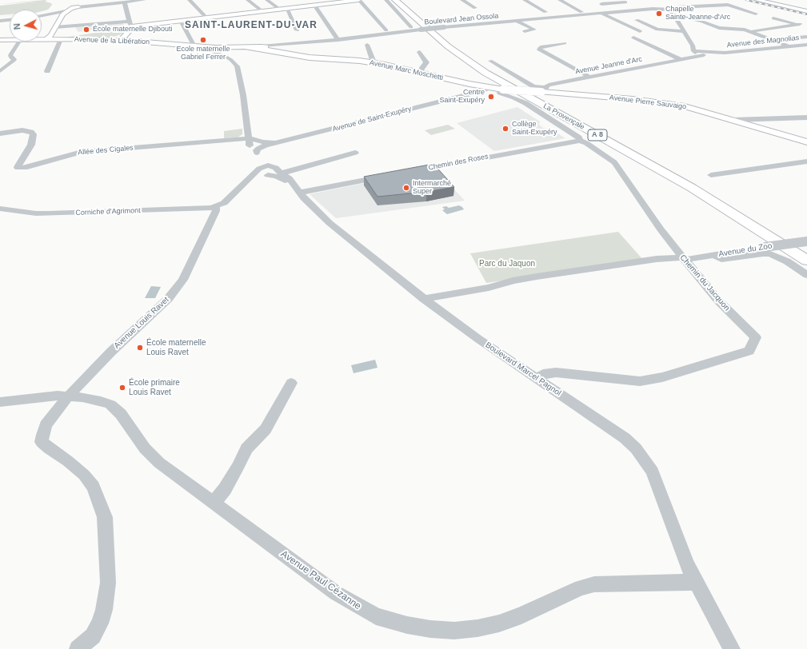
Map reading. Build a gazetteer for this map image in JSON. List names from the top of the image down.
{
  "streets": {
    "highway": ["La Provençale", "A 8"],
    "main road": ["Avenue de la Libération", "Avenue Marc Moschetti", "Avenue Pierre Sauvaigo"],
    "street": [
      "Boulevard Jean Ossola",
      "Avenue des Magnolias",
      "Avenue Jeanne d'Arc",
      "Avenue de Saint-Exupéry",
      "Allée des Cigales",
      "Chemin des Roses",
      "Corniche d'Agrimont",
      "Avenue du Zoo",
      "Chemin du Jacquon",
      "Avenue Louis Ravet",
      "Boulevard Marcel Pagnol",
      "Avenue Paul Cézanne"
    ]
  },
  "crossings": [
    ["Boulevard Jean Ossola", "Avenue de la Libération"],
    ["Boulevard Jean Ossola", "Avenue Marc Moschetti"],
    ["Avenue de la Libération", "Avenue Marc Moschetti"],
    ["Avenue des Magnolias", "Avenue Jeanne d'Arc"],
    ["Avenue Jeanne d'Arc", "Avenue Pierre Sauvaigo"],
    ["Avenue Marc Moschetti", "Avenue Pierre Sauvaigo"],
    ["Avenue Marc Moschetti", "Avenue de Saint-Exupéry"],
    ["Avenue Marc Moschetti", "Chemin du Jacquon"],
    ["Avenue Pierre Sauvaigo", "Chemin du Jacquon"],
    ["Avenue de Saint-Exupéry", "Boulevard Marcel Pagnol"],
    ["Chemin des Roses", "Chemin du Jacquon"],
    ["Corniche d'Agrimont", "Avenue Louis Ravet"],
    ["Avenue du Zoo", "Chemin du Jacquon"],
    ["Avenue du Zoo", "Boulevard Marcel Pagnol"],
    ["Chemin du Jacquon", "Boulevard Marcel Pagnol"],
    ["Avenue Louis Ravet", "Avenue Paul Cézanne"],
    ["Boulevard Marcel Pagnol", "Avenue Paul Cézanne"]
  ],
  "districts": ["SAINT-LAURENT-DU-VAR"],
  "parks": ["Parc du Jaquon"],
  "places": [
    "Chapelle Sainte-Jeanne-d'Arc",
    "École maternelle Djibouti",
    "Ecole maternelle Gabriel Ferrer",
    "Centre Saint-Exupéry",
    "Collège Saint-Exupéry",
    "Intermarché Super",
    "École maternelle Louis Ravet",
    "École primaire Louis Ravet"
  ],
  "north": "left"
}
